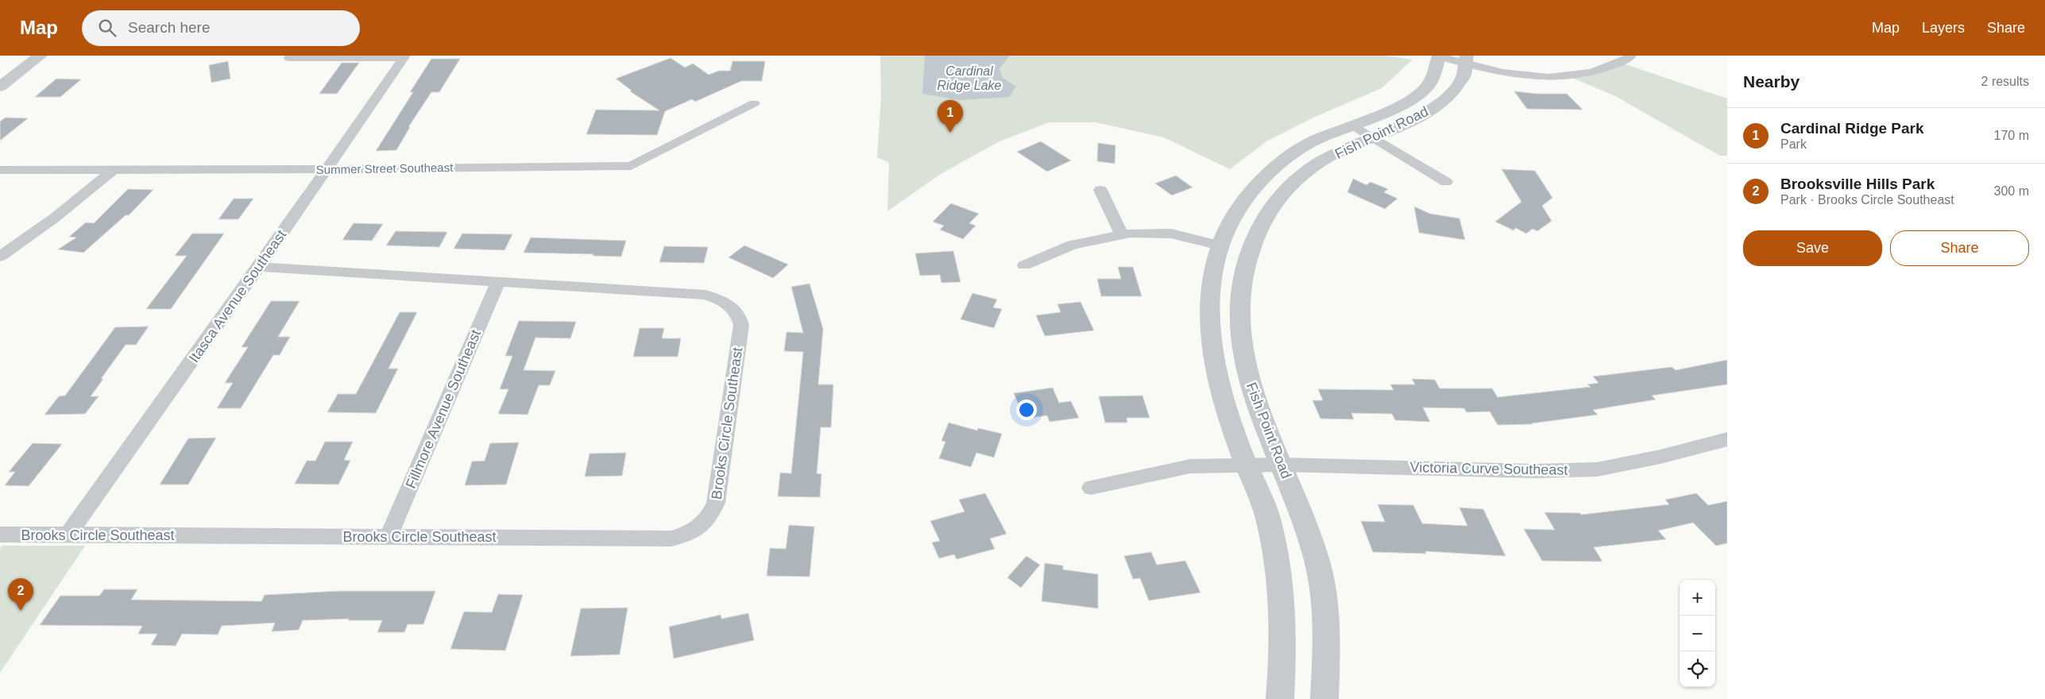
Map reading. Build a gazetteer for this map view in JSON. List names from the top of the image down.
{
  "streets": {
    "street": [
      "Fish Point Road",
      "Summer Street Southeast",
      "Itasca Avenue Southeast",
      "Fillmore Avenue Southeast",
      "Brooks Circle Southeast",
      "Victoria Curve Southeast"
    ]
  },
  "crossings": [
    ["Fish Point Road", "Victoria Curve Southeast"],
    ["Summer Street Southeast", "Itasca Avenue Southeast"],
    ["Itasca Avenue Southeast", "Brooks Circle Southeast"],
    ["Fillmore Avenue Southeast", "Brooks Circle Southeast"]
  ],
  "water": ["Cardinal Ridge Lake"],
  "page": {
    "header": "Map",
    "search": "Search here",
    "nav": ["Map", "Layers", "Share"],
    "heading": ["Nearby", "2 results"],
    "pins": ["1", "2"],
    "list": [
      {
        "mark": "1",
        "name": "Cardinal Ridge Park",
        "note": "Park",
        "value": "170 m"
      },
      {
        "mark": "2",
        "name": "Brooksville Hills Park",
        "note": "Park · Brooks Circle Southeast",
        "value": "300 m"
      }
    ],
    "buttons": ["Save", "Share"],
    "map_buttons": ["+", "−"]
  }
}
